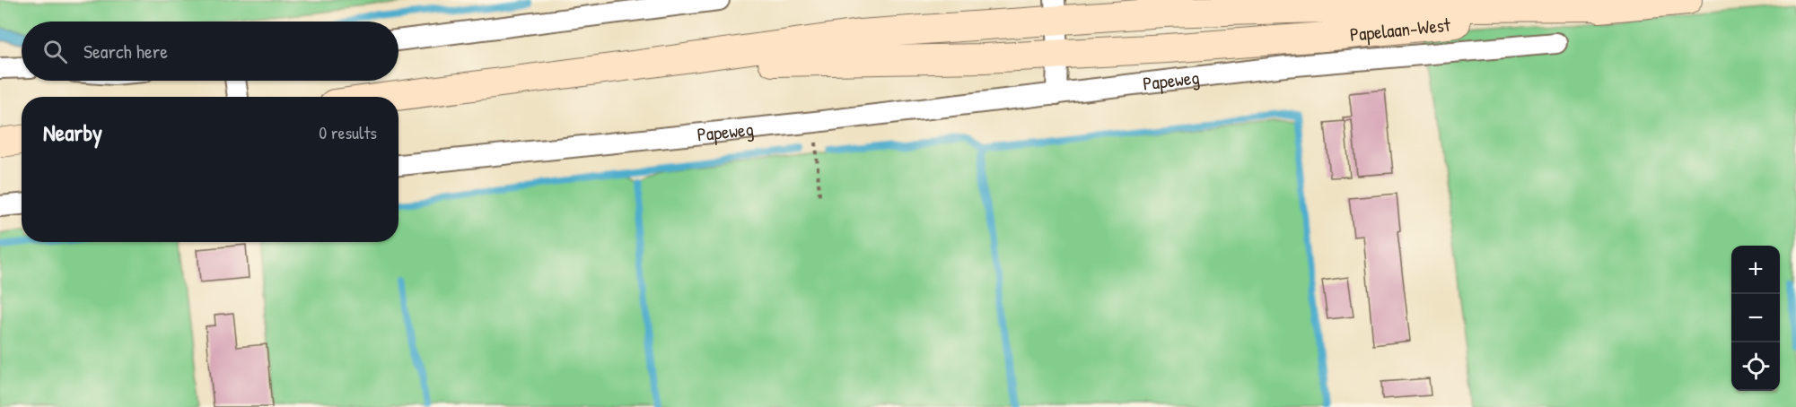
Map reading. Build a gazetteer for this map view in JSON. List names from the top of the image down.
{
  "streets": {
    "main road": ["Papelaan-West", "Papeweg"]
  },
  "crossings": [
    ["Papelaan-West", "Papeweg"]
  ],
  "page": {
    "search": "Search here",
    "heading": ["Nearby", "0 results"],
    "map_buttons": ["+", "−"]
  }
}
